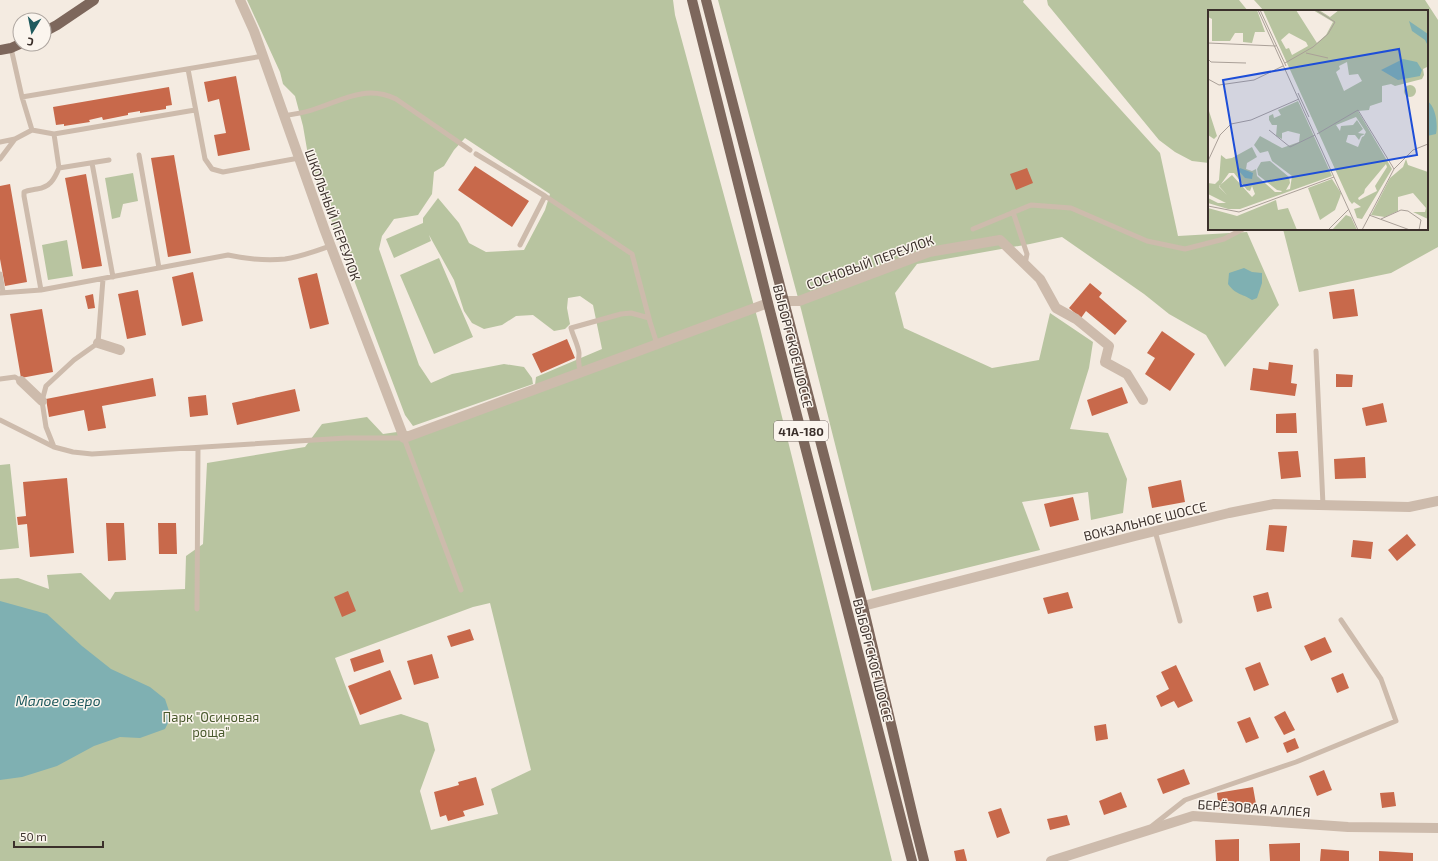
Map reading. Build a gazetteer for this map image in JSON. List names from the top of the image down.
{
  "streets": {
    "main road": ["ВЫБОРГСКОЕ ШОССЕ", "41А-180"],
    "street": [
      "ШКОЛЬНЫЙ ПЕРЕУЛОК",
      "СОСНОВЫЙ ПЕРЕУЛОК",
      "ВОКЗАЛЬНОЕ ШОССЕ",
      "БЕРЁЗОВАЯ АЛЛЕЯ"
    ]
  },
  "crossings": [
    ["СОСНОВЫЙ ПЕРЕУЛОК", "ВЫБОРГСКОЕ ШОССЕ"],
    ["ВЫБОРГСКОЕ ШОССЕ", "ВОКЗАЛЬНОЕ ШОССЕ"]
  ],
  "water": ["Малое озеро"],
  "parks": ["Парк \"Осиновая роща\""],
  "scale_bar": "50 m",
  "north": "bottom"
}
